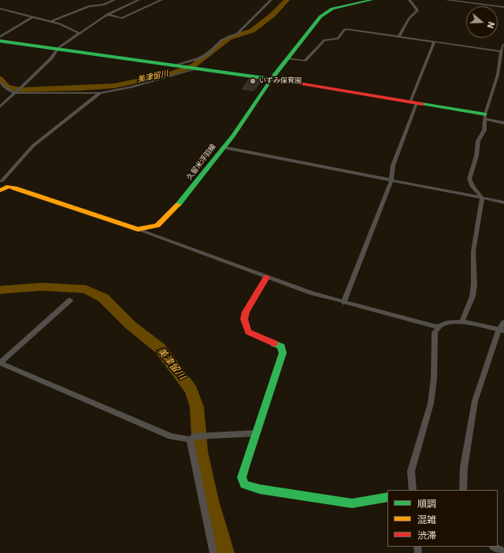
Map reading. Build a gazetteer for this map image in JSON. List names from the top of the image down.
{
  "streets": {
    "street": ["久留米浮羽線"]
  },
  "water": ["美津留川"],
  "places": ["いずみ保育園"],
  "legend": ["順調", "混雑", "渋滞"],
  "north": "right"
}
